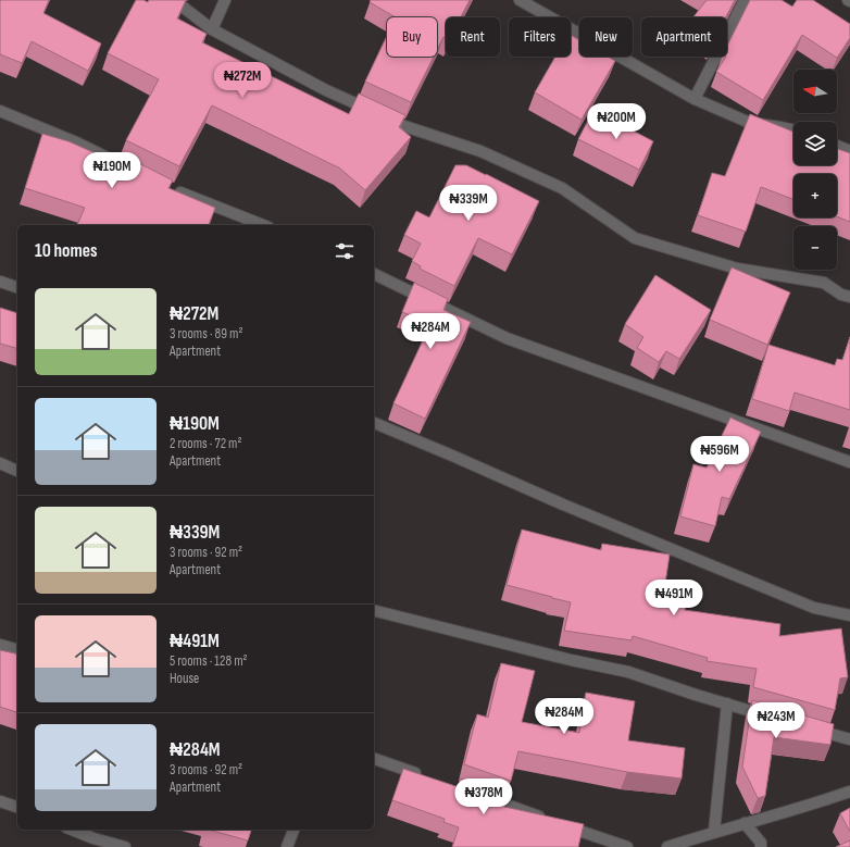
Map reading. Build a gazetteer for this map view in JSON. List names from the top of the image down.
{
  "north": "left",
  "page": {
    "chip": [
      "Buy",
      "Rent",
      "Filters",
      "New",
      "Apartment"
    ],
    "price": [
      "₦272M",
      "₦200M",
      "₦190M",
      "₦339M",
      "₦284M",
      "₦596M",
      "₦491M",
      "₦284M",
      "₦243M",
      "₦378M"
    ],
    "map_buttons": ["+", "−"],
    "heading": "10 homes",
    "list": [
      {
        "name": "₦272M",
        "note": "3 rooms · 89 m² · Apartment"
      },
      {
        "name": "₦190M",
        "note": "2 rooms · 72 m² · Apartment"
      },
      {
        "name": "₦339M",
        "note": "3 rooms · 92 m² · Apartment"
      },
      {
        "name": "₦491M",
        "note": "5 rooms · 128 m² · House"
      },
      {
        "name": "₦284M",
        "note": "3 rooms · 92 m² · Apartment"
      }
    ]
  }
}
